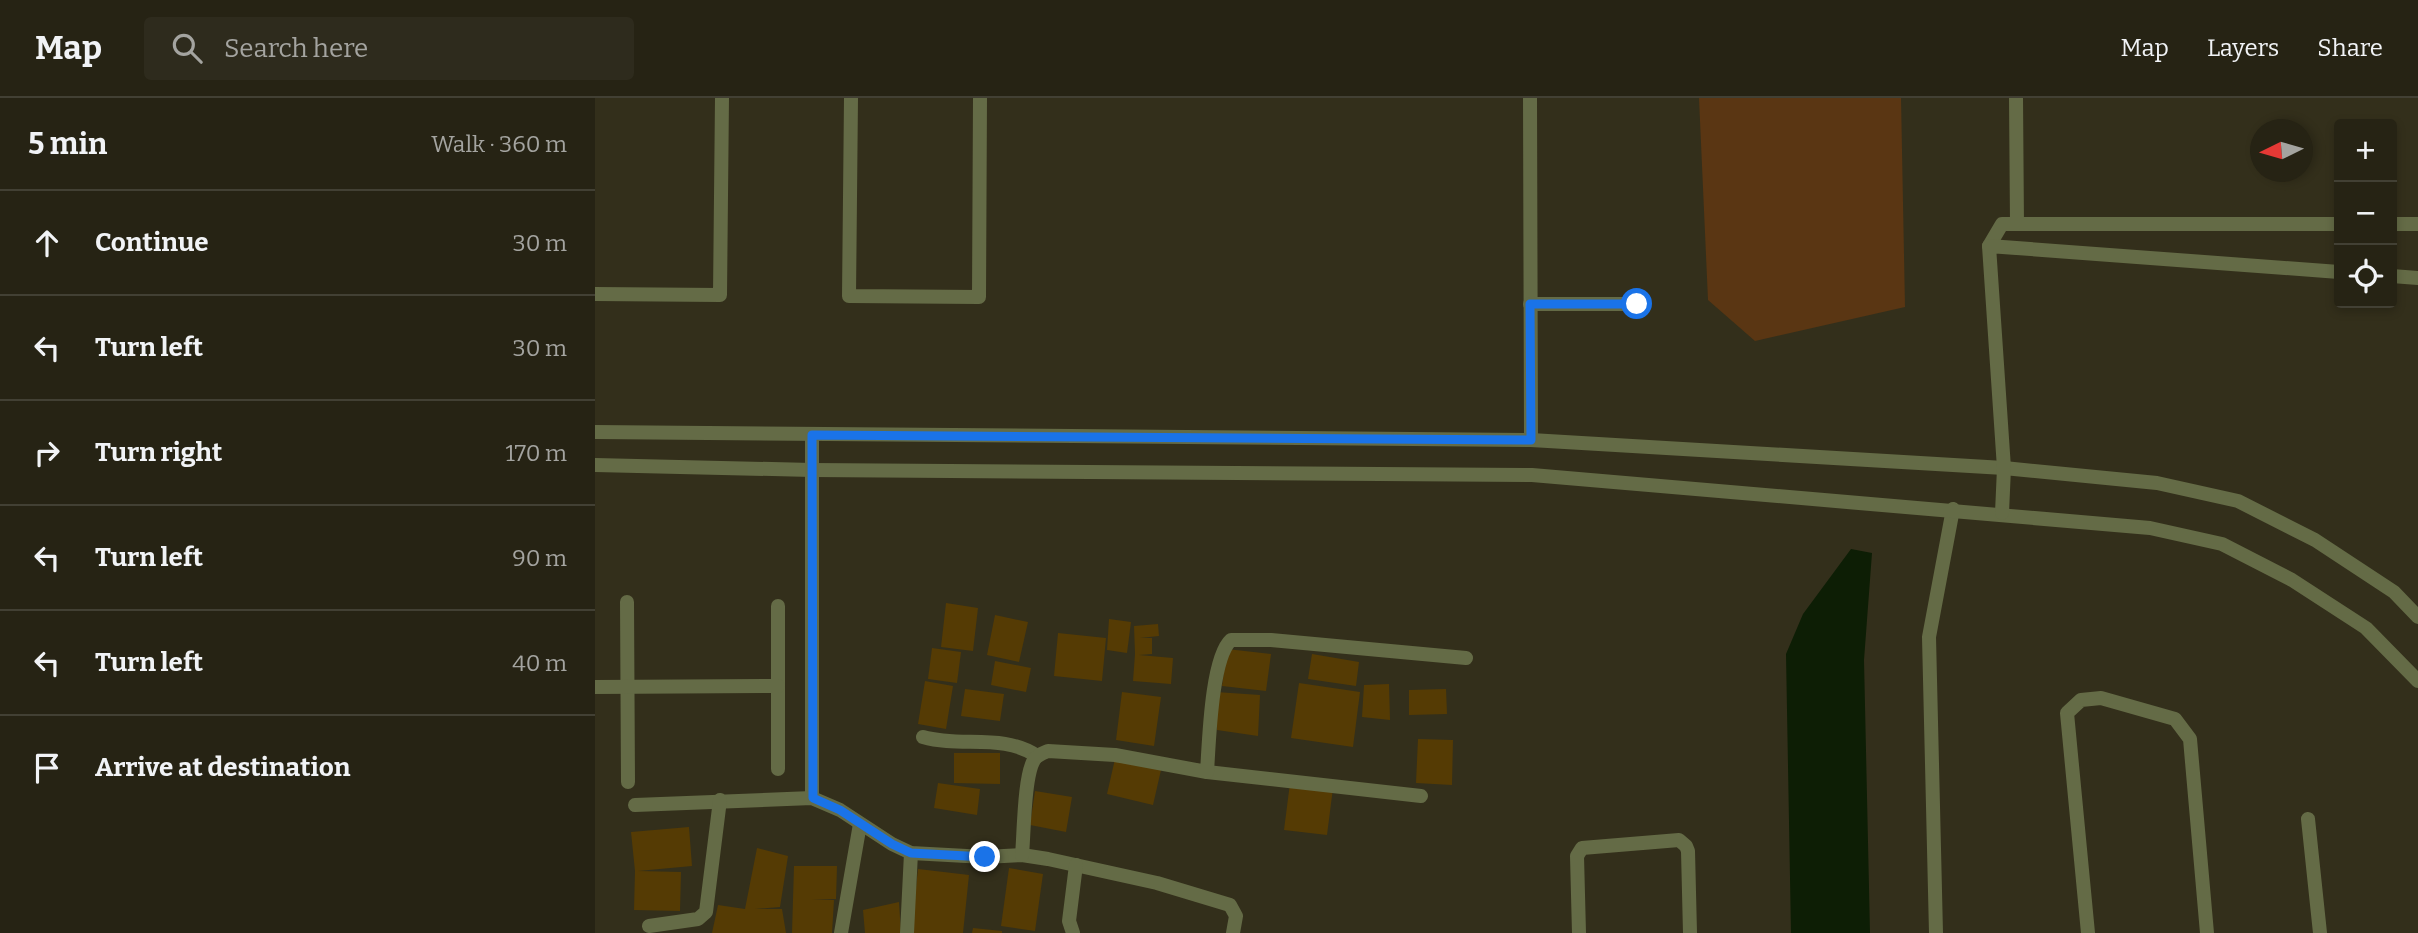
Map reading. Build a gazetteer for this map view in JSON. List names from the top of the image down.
{
  "north": "left",
  "page": {
    "header": "Map",
    "search": "Search here",
    "nav": ["Map", "Layers", "Share"],
    "heading": ["5 min", "Walk · 360 m"],
    "map_buttons": ["+", "−"],
    "list": [
      ["Continue", "30 m"],
      ["Turn left", "30 m"],
      ["Turn right", "170 m"],
      ["Turn left", "90 m"],
      ["Turn left", "40 m"],
      "Arrive at destination"
    ]
  }
}
